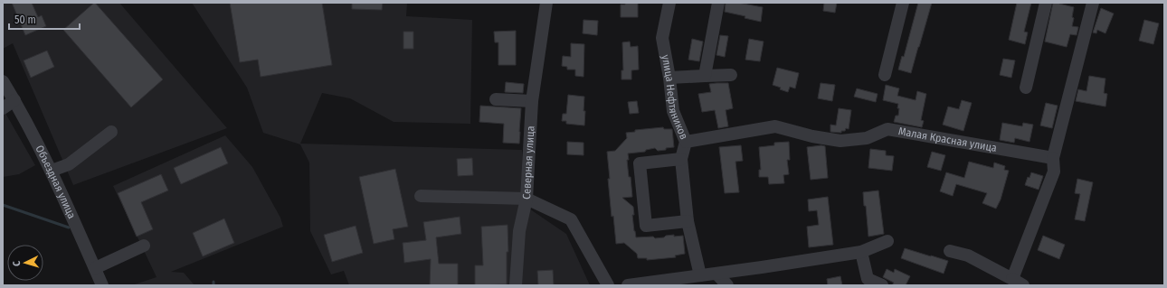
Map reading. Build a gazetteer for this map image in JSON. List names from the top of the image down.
{
  "streets": {
    "street": [
      "улица Нефтяников",
      "Малая Красная улица",
      "Северная улица",
      "Объездная улица"
    ]
  },
  "crossings": [
    ["улица Нефтяников", "Малая Красная улица"]
  ],
  "scale_bar": "50 m",
  "north": "left"
}
